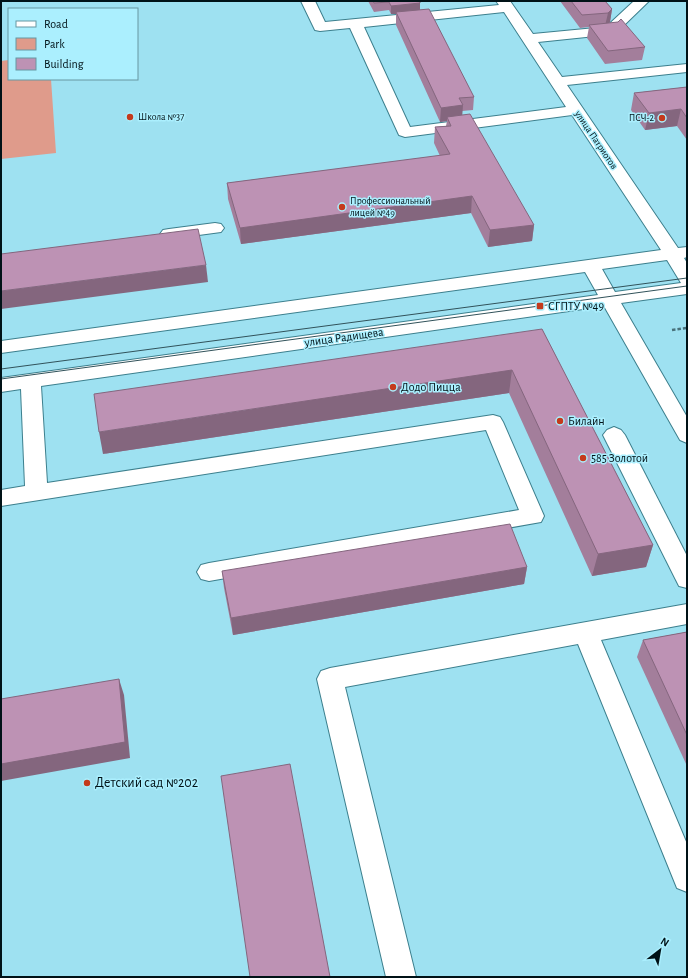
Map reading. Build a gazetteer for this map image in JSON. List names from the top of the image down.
{
  "streets": {
    "street": ["улица Патриотов", "улица Радищева"]
  },
  "places": {
    "other": [
      "Школа №37",
      "ПСЧ-2",
      "Профессиональный лицей №49",
      "Додо Пицца",
      "Билайн",
      "585 Золотой",
      "Детский сад №202"
    ],
    "transit": ["СГПТУ №49"]
  },
  "legend": ["Road", "Park", "Building"],
  "north": "top right"
}
